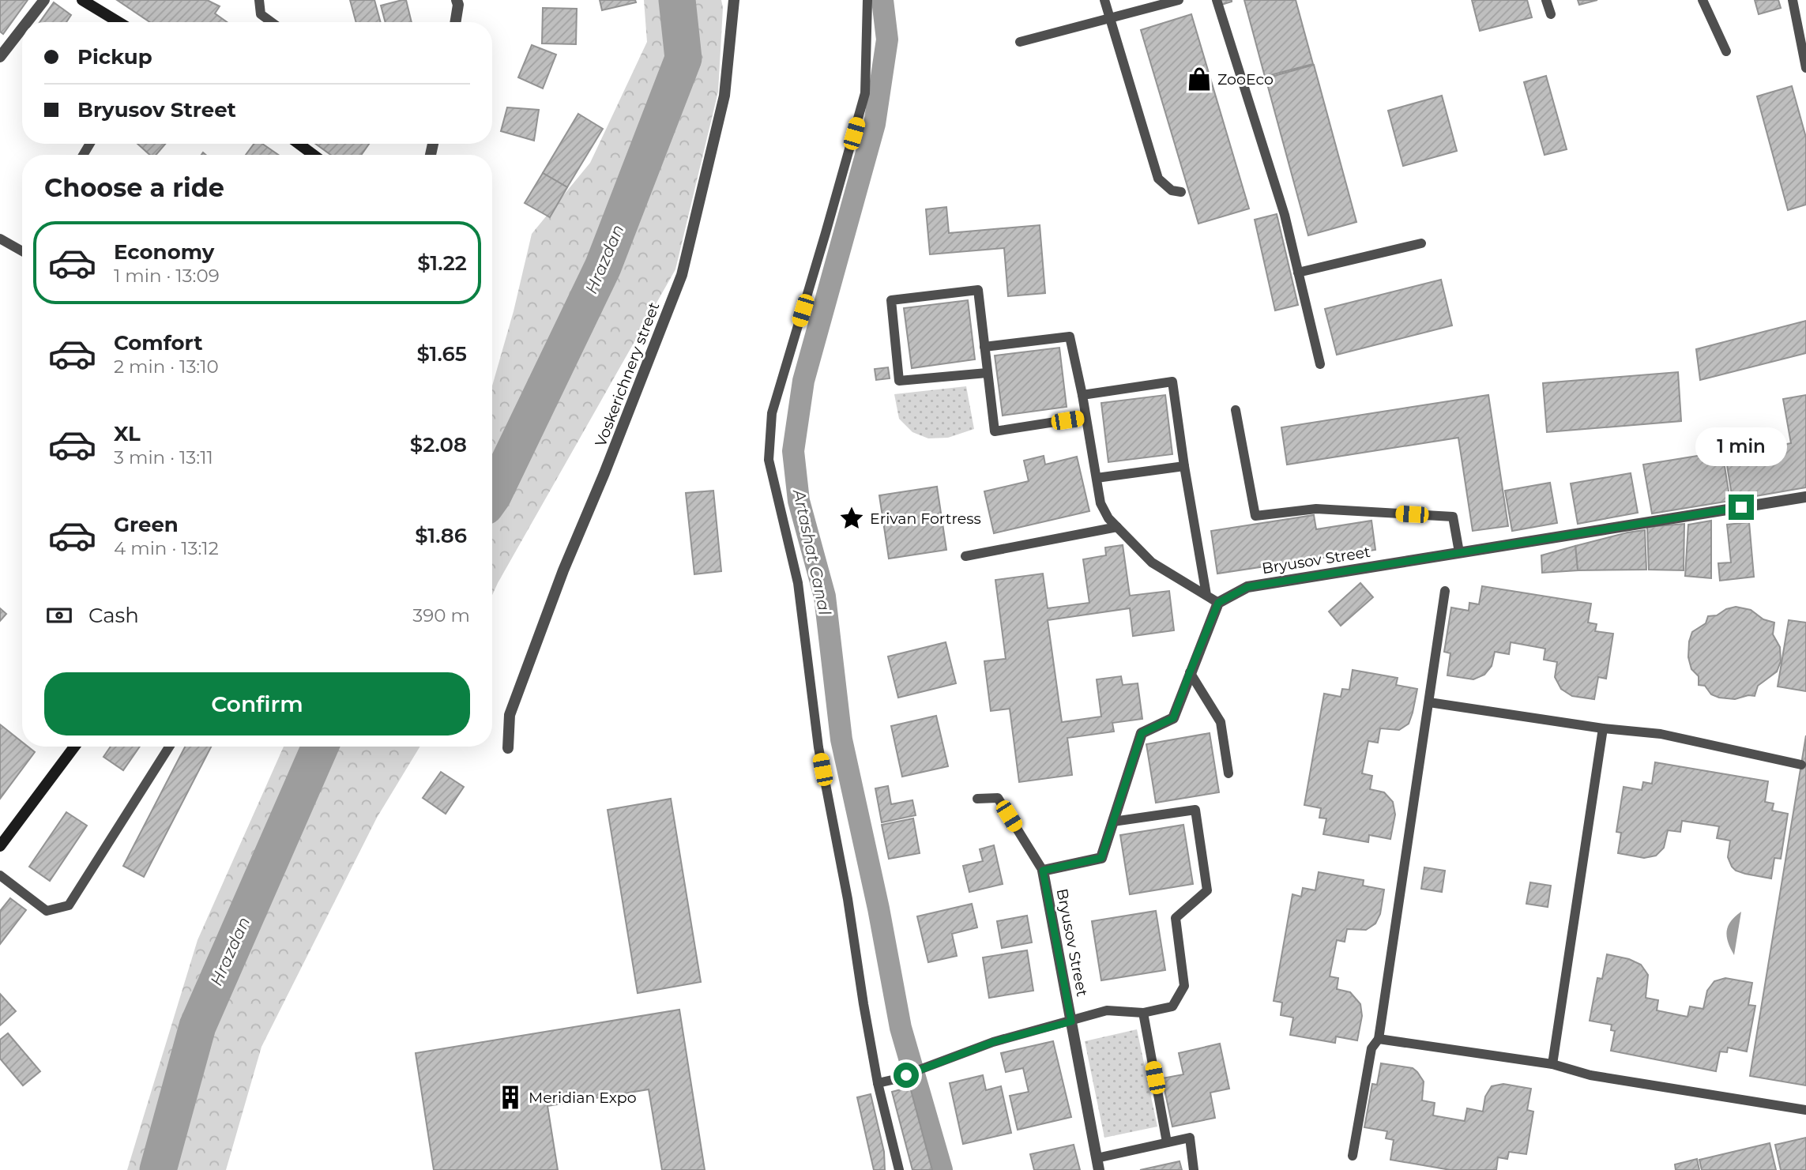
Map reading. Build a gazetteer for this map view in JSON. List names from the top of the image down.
{
  "streets": {
    "street": ["Voskerichnery street", "Bryusov Street"]
  },
  "water": ["Hrazdan", "Artashat Canal"],
  "places": {
    "shop": ["ZooEco"],
    "place": ["Erivan Fortress"],
    "building": ["Meridian Expo"]
  },
  "page": {
    "banner": ["Pickup", "Bryusov Street"],
    "heading": "Choose a ride",
    "list": [
      {
        "name": "Economy",
        "note": "1 min · 13:09",
        "value": "$1.22"
      },
      {
        "name": "Comfort",
        "note": "2 min · 13:10",
        "value": "$1.65"
      },
      {
        "name": "XL",
        "note": "3 min · 13:11",
        "value": "$2.08"
      },
      {
        "name": "Green",
        "note": "4 min · 13:12",
        "value": "$1.86"
      }
    ],
    "bubble": "1 min",
    "pay": ["Cash", "390 m"],
    "buttons": "Confirm"
  }
}
